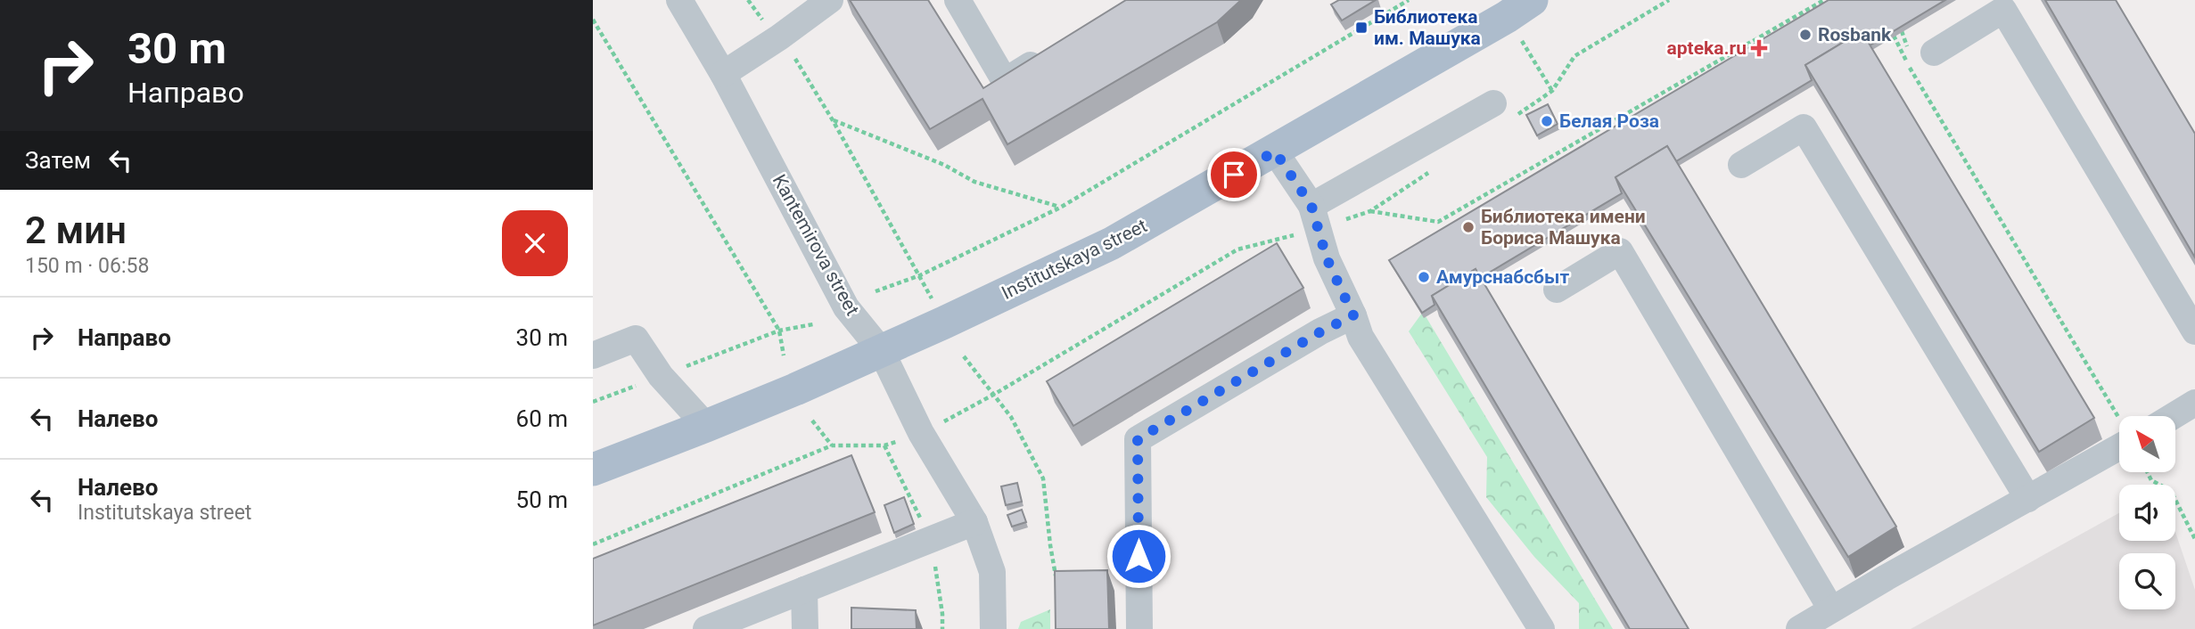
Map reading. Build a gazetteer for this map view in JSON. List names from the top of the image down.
{
  "streets": {
    "main road": ["Institutskaya street"],
    "street": ["Kantemirova street"]
  },
  "crossings": [
    ["Kantemirova street", "Institutskaya street"]
  ],
  "places": {
    "transit": ["Библиотека им. Машука"],
    "other": [
      "Rosbank",
      "Белая Роза",
      "Библиотека имени Бориса Машука",
      "Амурснабсбыт"
    ],
    "health": ["apteka.ru"]
  },
  "north": "top left",
  "page": {
    "turn": ["30 m", "Направо"],
    "then": "Затем",
    "heading": ["2 мин", "150 m · 06:58"],
    "list": [
      {
        "name": "Направо",
        "value": "30 m"
      },
      {
        "name": "Налево",
        "value": "60 m"
      },
      {
        "name": "Налево",
        "note": "Institutskaya street",
        "value": "50 m"
      }
    ]
  }
}
